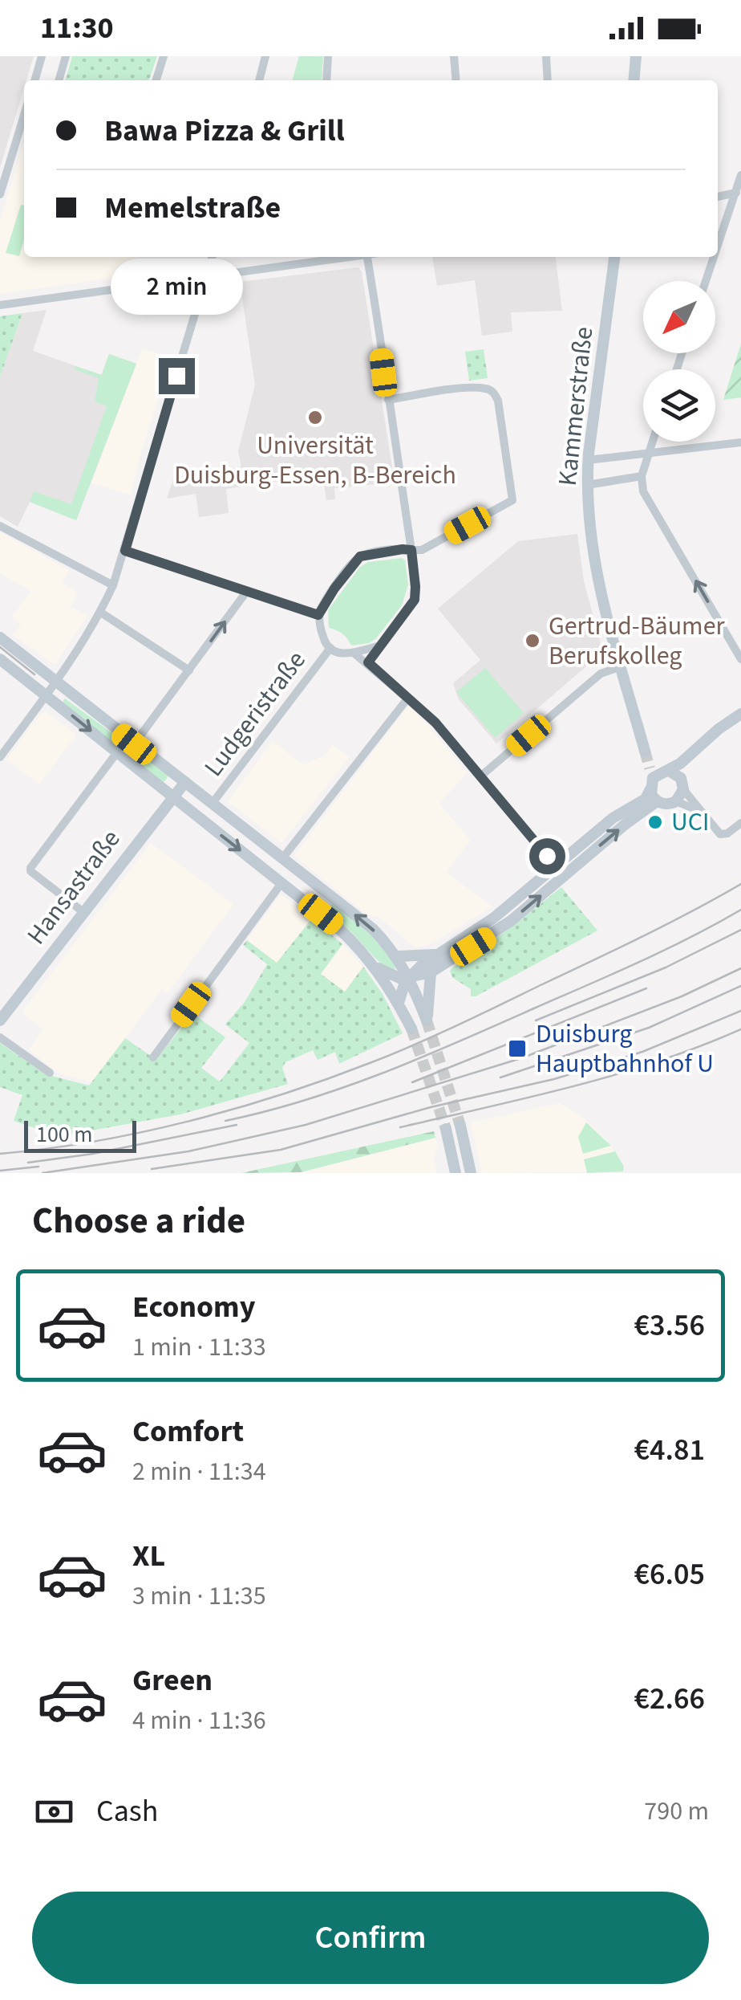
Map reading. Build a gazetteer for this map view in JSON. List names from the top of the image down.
{
  "streets": {
    "street": ["Kammerstraße", "Ludgeristraße", "Hansastraße"]
  },
  "places": {
    "other": ["Universität Duisburg-Essen, B-Bereich", "Gertrud-Bäumer Berufskolleg", "UCI"],
    "transit": ["Duisburg Hauptbahnhof U"]
  },
  "scale_bar": "100 m",
  "north": "bottom left",
  "page": {
    "status": "11:30",
    "banner": ["Bawa Pizza & Grill", "Memelstraße"],
    "bubble": "2 min",
    "scale": "100 m",
    "heading": "Choose a ride",
    "list": [
      {
        "name": "Economy",
        "note": "1 min · 11:33",
        "value": "€3.56"
      },
      {
        "name": "Comfort",
        "note": "2 min · 11:34",
        "value": "€4.81"
      },
      {
        "name": "XL",
        "note": "3 min · 11:35",
        "value": "€6.05"
      },
      {
        "name": "Green",
        "note": "4 min · 11:36",
        "value": "€2.66"
      }
    ],
    "pay": ["Cash", "790 m"],
    "buttons": "Confirm"
  }
}
